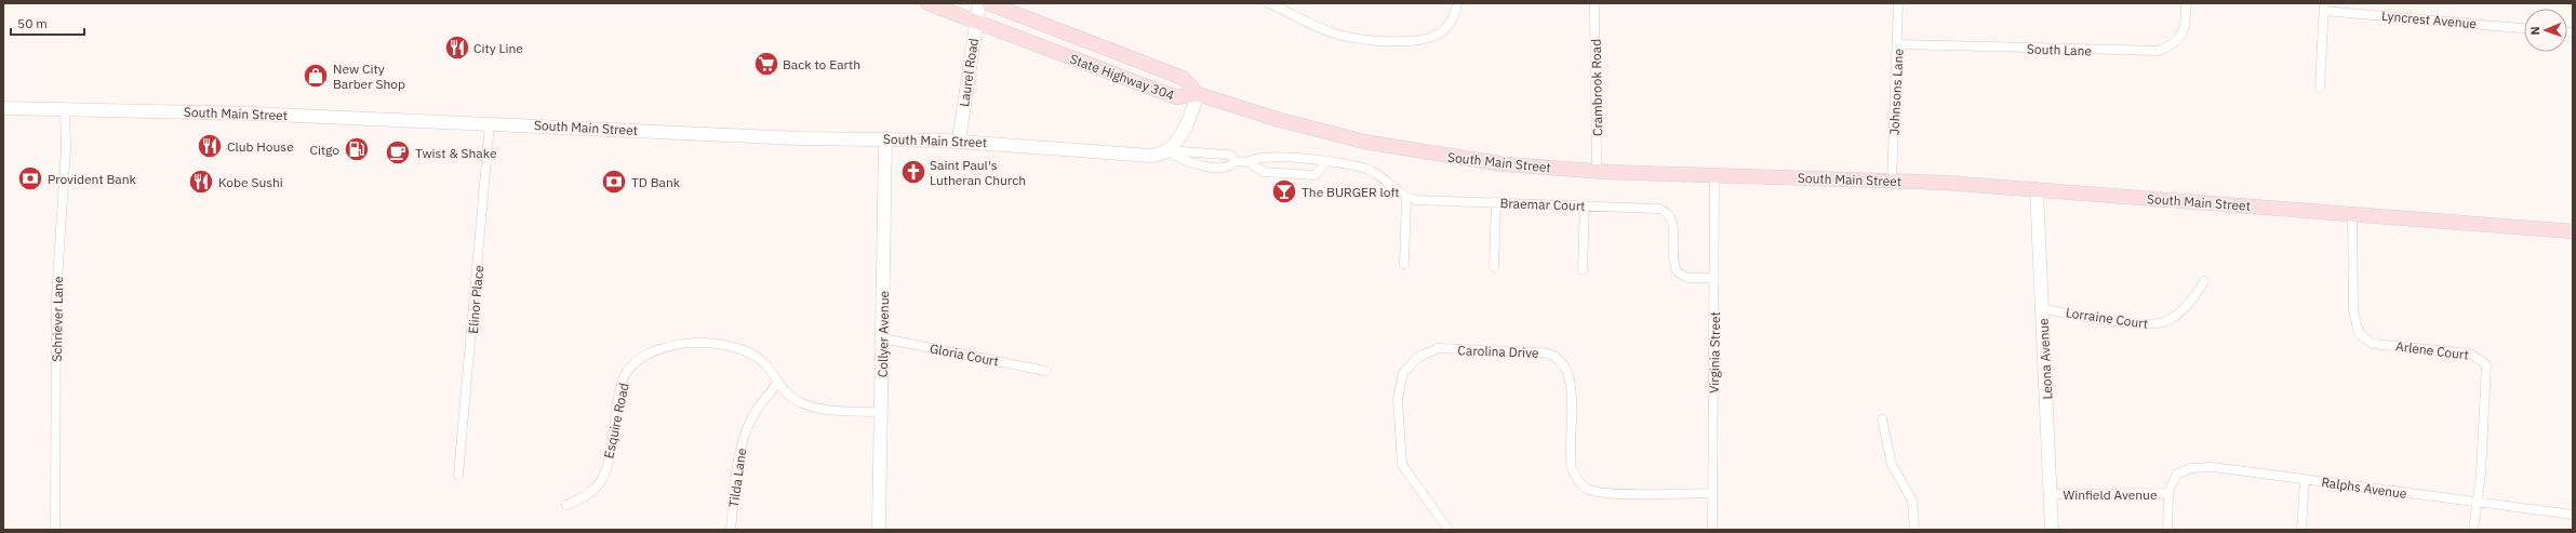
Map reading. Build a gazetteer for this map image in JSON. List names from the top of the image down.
{
  "streets": {
    "main road": ["State Highway 304", "South Main Street"],
    "street": [
      "Lyncrest Avenue",
      "South Lane",
      "Laurel Road",
      "Crambrook Road",
      "Johnsons Lane",
      "Braemar Court",
      "Elinor Place",
      "Lorraine Court",
      "Schriever Lane",
      "Collyer Avenue",
      "Arlene Court",
      "Carolina Drive",
      "Virginia Street",
      "Gloria Court",
      "Leona Avenue",
      "Esquire Road",
      "Tilda Lane",
      "Ralphs Avenue",
      "Winfield Avenue"
    ]
  },
  "crossings": [
    ["South Lane", "Johnsons Lane"],
    ["Laurel Road", "State Highway 304"],
    ["Laurel Road", "South Main Street"],
    ["State Highway 304", "South Main Street"],
    ["Crambrook Road", "South Main Street"],
    ["Johnsons Lane", "South Main Street"],
    ["South Main Street", "Braemar Court"],
    ["South Main Street", "Elinor Place"],
    ["South Main Street", "Schriever Lane"],
    ["South Main Street", "Collyer Avenue"],
    ["South Main Street", "Arlene Court"],
    ["South Main Street", "Virginia Street"],
    ["South Main Street", "Leona Avenue"],
    ["Braemar Court", "Virginia Street"],
    ["Lorraine Court", "Leona Avenue"],
    ["Collyer Avenue", "Gloria Court"],
    ["Collyer Avenue", "Esquire Road"],
    ["Arlene Court", "Ralphs Avenue"],
    ["Carolina Drive", "Virginia Street"],
    ["Leona Avenue", "Winfield Avenue"],
    ["Esquire Road", "Tilda Lane"],
    ["Ralphs Avenue", "Winfield Avenue"]
  ],
  "places": {
    "restaurant": ["City Line", "Club House", "Kobe Sushi"],
    "supermarket": ["Back to Earth"],
    "shop": ["New City Barber Shop"],
    "fuel station": ["Citgo"],
    "cafe": ["Twist & Shake"],
    "church": ["Saint Paul's Lutheran Church"],
    "bank": ["Provident Bank", "TD Bank"],
    "bar": ["The BURGER loft"]
  },
  "scale_bar": "50 m",
  "north": "left"
}
